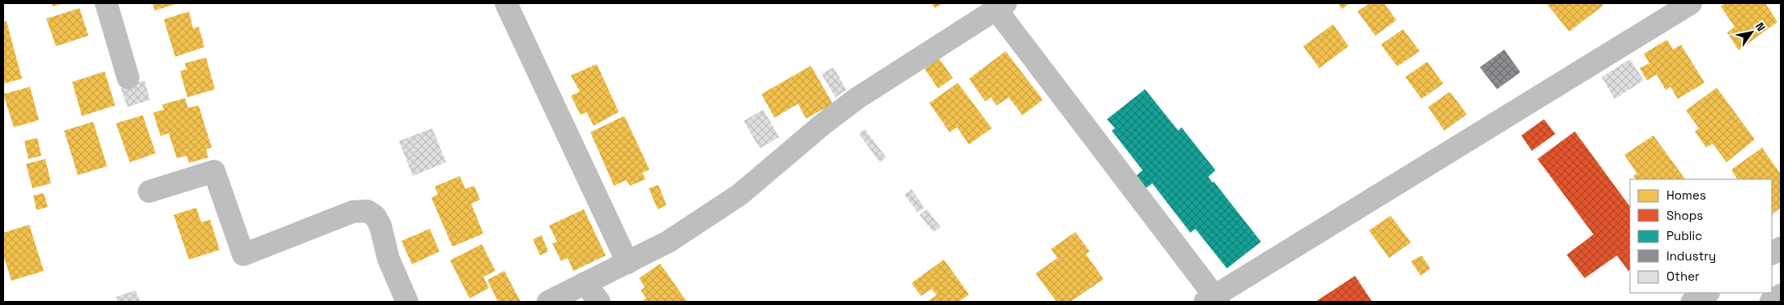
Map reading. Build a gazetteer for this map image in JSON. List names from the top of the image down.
{
  "legend": [
    "Homes",
    "Shops",
    "Public",
    "Industry",
    "Other"
  ],
  "north": "top right"
}
